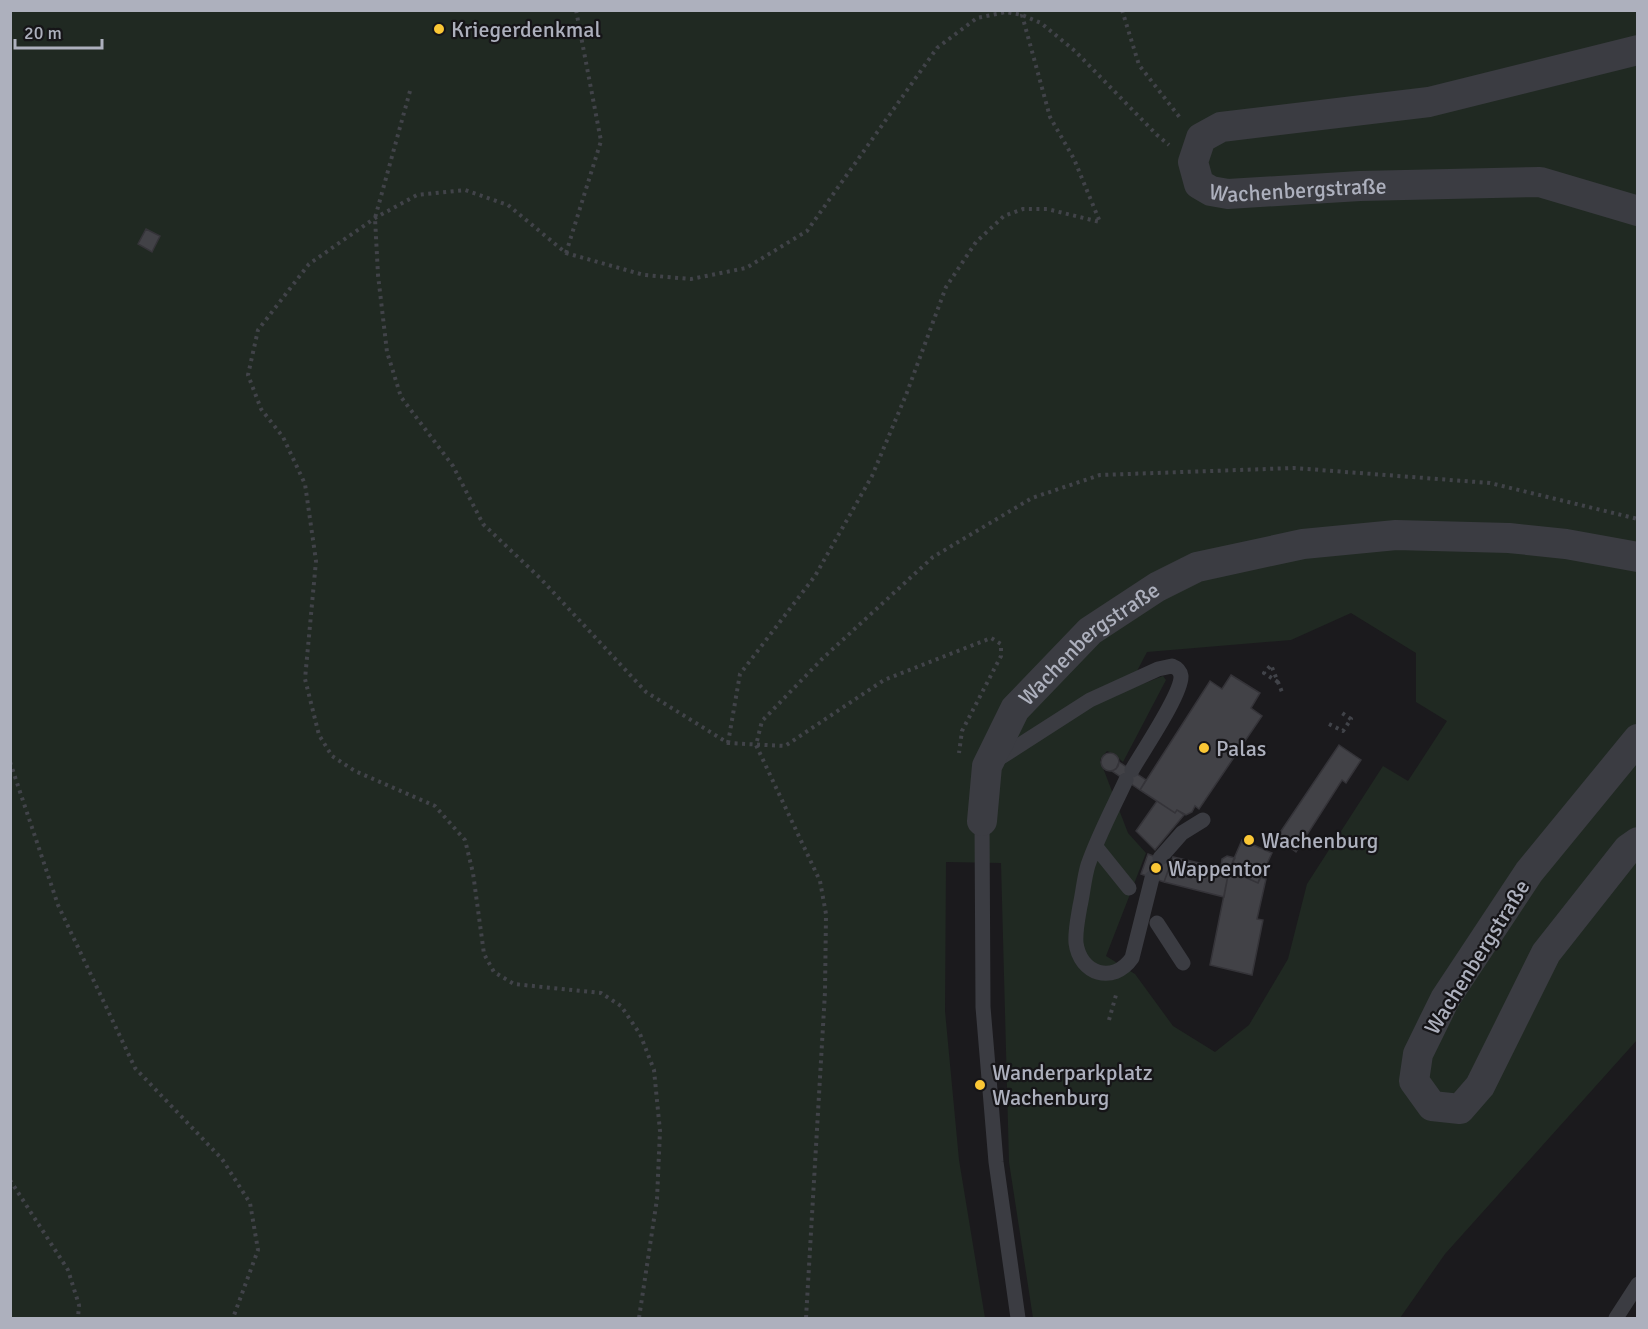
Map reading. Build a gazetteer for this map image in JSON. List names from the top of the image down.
{
  "streets": {
    "street": ["Wachenbergstraße"]
  },
  "places": [
    "Kriegerdenkmal",
    "Palas",
    "Wachenburg",
    "Wappentor",
    "Wanderparkplatz Wachenburg"
  ],
  "scale_bar": "20 m"
}
